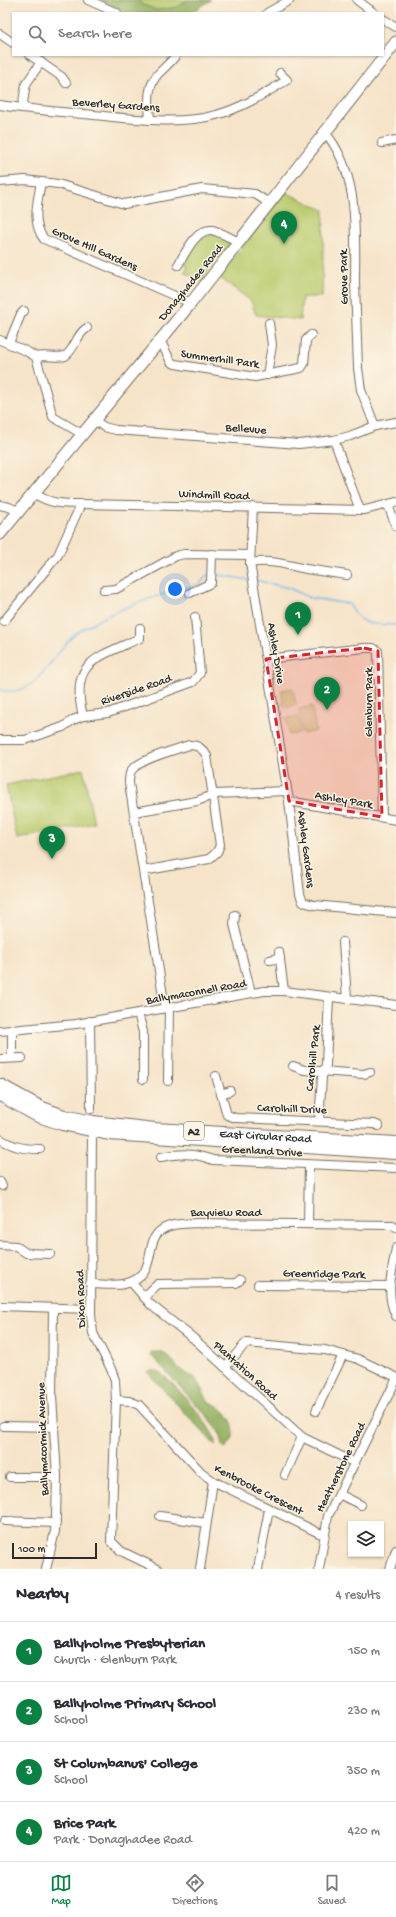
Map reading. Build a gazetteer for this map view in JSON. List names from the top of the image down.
{
  "streets": {
    "highway": ["A2", "East Circular Road"],
    "main road": ["Donaghadee Road"],
    "street": [
      "Beverley Gardens",
      "Grove HIll Gardens",
      "Grove Park",
      "Summerhill Park",
      "Bellevue",
      "Windmill Road",
      "Ashley Drive",
      "Riverside Road",
      "Glenburn Park",
      "Ashley Park",
      "Ashley Gardens",
      "Ballymaconnell Road",
      "Carolhill Park",
      "Carolhill Drive",
      "Greenland Drive",
      "Bayview Road",
      "Greenridge Park",
      "Dixon Road",
      "Plantation Road",
      "Ballymacormick Avenue",
      "Heatherstone Road",
      "Kenbrooke Crescent"
    ]
  },
  "crossings": [
    ["Grove HIll Gardens", "Donaghadee Road"],
    ["Grove Park", "Donaghadee Road"],
    ["Grove Park", "Bellevue"],
    ["Donaghadee Road", "Summerhill Park"],
    ["Donaghadee Road", "Bellevue"],
    ["Donaghadee Road", "Windmill Road"],
    ["Windmill Road", "Ashley Drive"],
    ["Ashley Drive", "Glenburn Park"],
    ["Ashley Drive", "Ashley Park"],
    ["Ashley Drive", "Ashley Gardens"],
    ["Glenburn Park", "Ashley Park"],
    ["Ashley Park", "Ashley Gardens"],
    ["Ballymaconnell Road", "Carolhill Park"],
    ["Carolhill Park", "Carolhill Drive"],
    ["East Circular Road", "Dixon Road"],
    ["Greenland Drive", "Bayview Road"],
    ["Bayview Road", "Plantation Road"],
    ["Dixon Road", "Kenbrooke Crescent"],
    ["Plantation Road", "Heatherstone Road"],
    ["Heatherstone Road", "Kenbrooke Crescent"]
  ],
  "scale_bar": "100 m",
  "page": {
    "search": "Search here",
    "pins": [
      "4",
      "1",
      "2",
      "3"
    ],
    "scale": "100 m",
    "heading": ["Nearby", "4 results"],
    "list": [
      {
        "mark": "1",
        "name": "Ballyholme Presbyterian",
        "note": "Church · Glenburn Park",
        "value": "150 m"
      },
      {
        "mark": "2",
        "name": "Ballyholme Primary School",
        "note": "School",
        "value": "230 m"
      },
      {
        "mark": "3",
        "name": "St Columbanus' College",
        "note": "School",
        "value": "350 m"
      },
      {
        "mark": "4",
        "name": "Brice Park",
        "note": "Park · Donaghadee Road",
        "value": "420 m"
      }
    ],
    "nav": ["Map", "Directions", "Saved"]
  }
}
